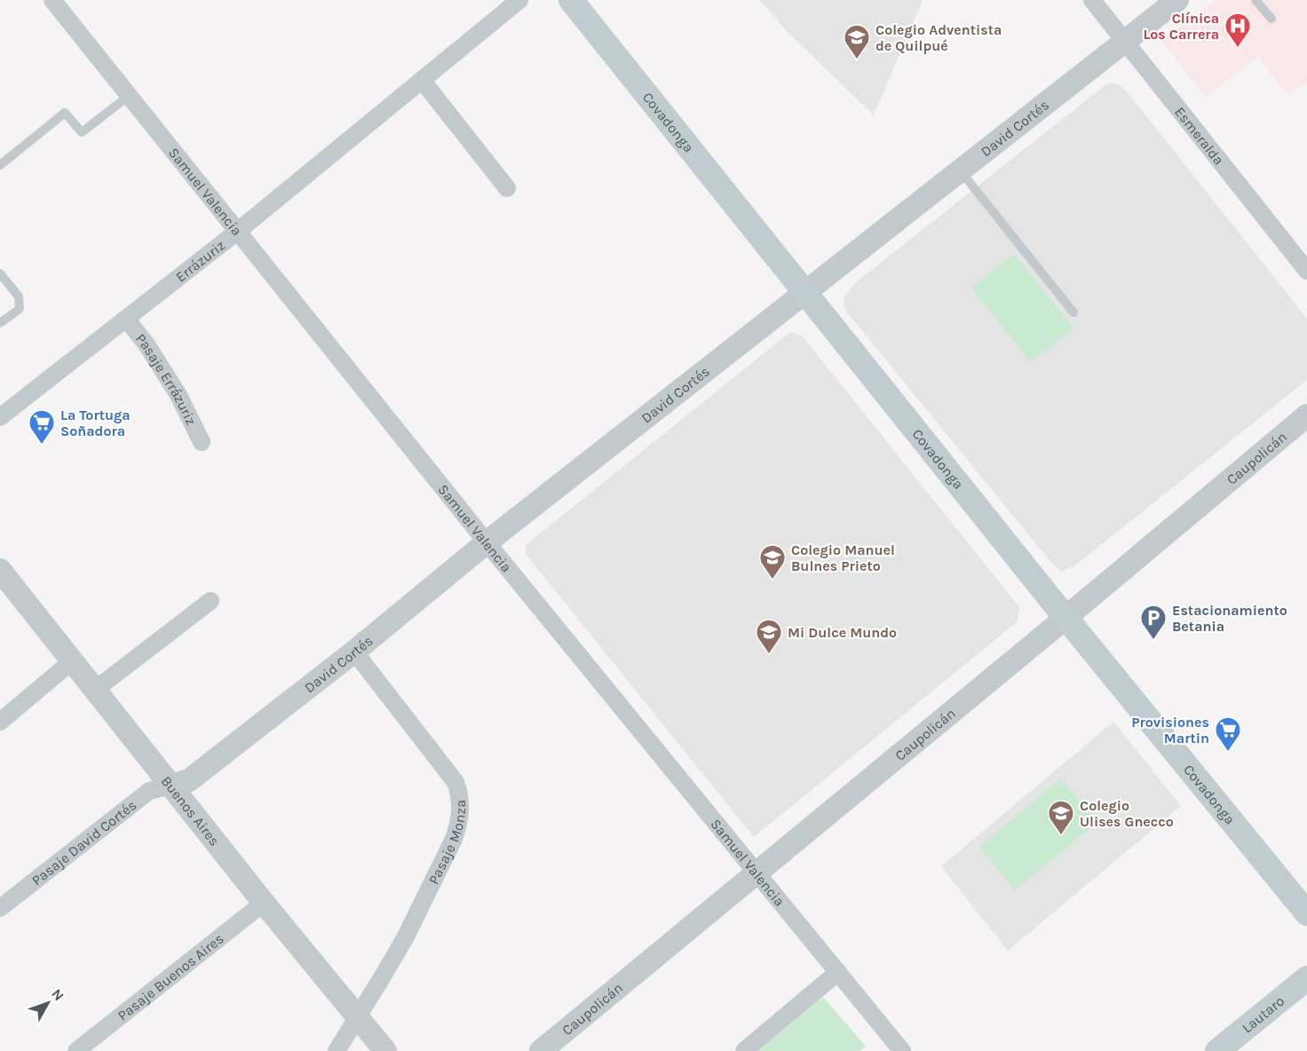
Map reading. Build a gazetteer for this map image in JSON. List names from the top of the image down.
{
  "streets": {
    "main road": ["Covadonga", "Lautaro"],
    "street": [
      "David Cortés",
      "Esmeralda",
      "Samuel Valencia",
      "Errázuriz",
      "Pasaje Errázuriz",
      "Caupolicán",
      "Buenos Aires",
      "Pasaje Monza",
      "Pasaje David Cortés",
      "Pasaje Buenos Aires"
    ]
  },
  "crossings": [
    ["Covadonga", "David Cortés"],
    ["Covadonga", "Caupolicán"],
    ["David Cortés", "Esmeralda"],
    ["David Cortés", "Samuel Valencia"],
    ["David Cortés", "Buenos Aires"],
    ["David Cortés", "Pasaje Monza"],
    ["David Cortés", "Pasaje David Cortés"],
    ["Samuel Valencia", "Errázuriz"],
    ["Samuel Valencia", "Caupolicán"],
    ["Errázuriz", "Pasaje Errázuriz"],
    ["Buenos Aires", "Pasaje Monza"],
    ["Buenos Aires", "Pasaje David Cortés"],
    ["Buenos Aires", "Pasaje Buenos Aires"]
  ],
  "places": {
    "hospital": ["Clínica Los Carrera"],
    "school or university": [
      "Colegio Adventista de Quilpué",
      "Colegio Manuel Bulnes Prieto",
      "Mi Dulce Mundo",
      "Colegio Ulises Gnecco"
    ],
    "supermarket": ["La Tortuga Soñadora", "Provisiones Martin"],
    "parking": ["Estacionamiento Betania"]
  },
  "north": "top right"
}
